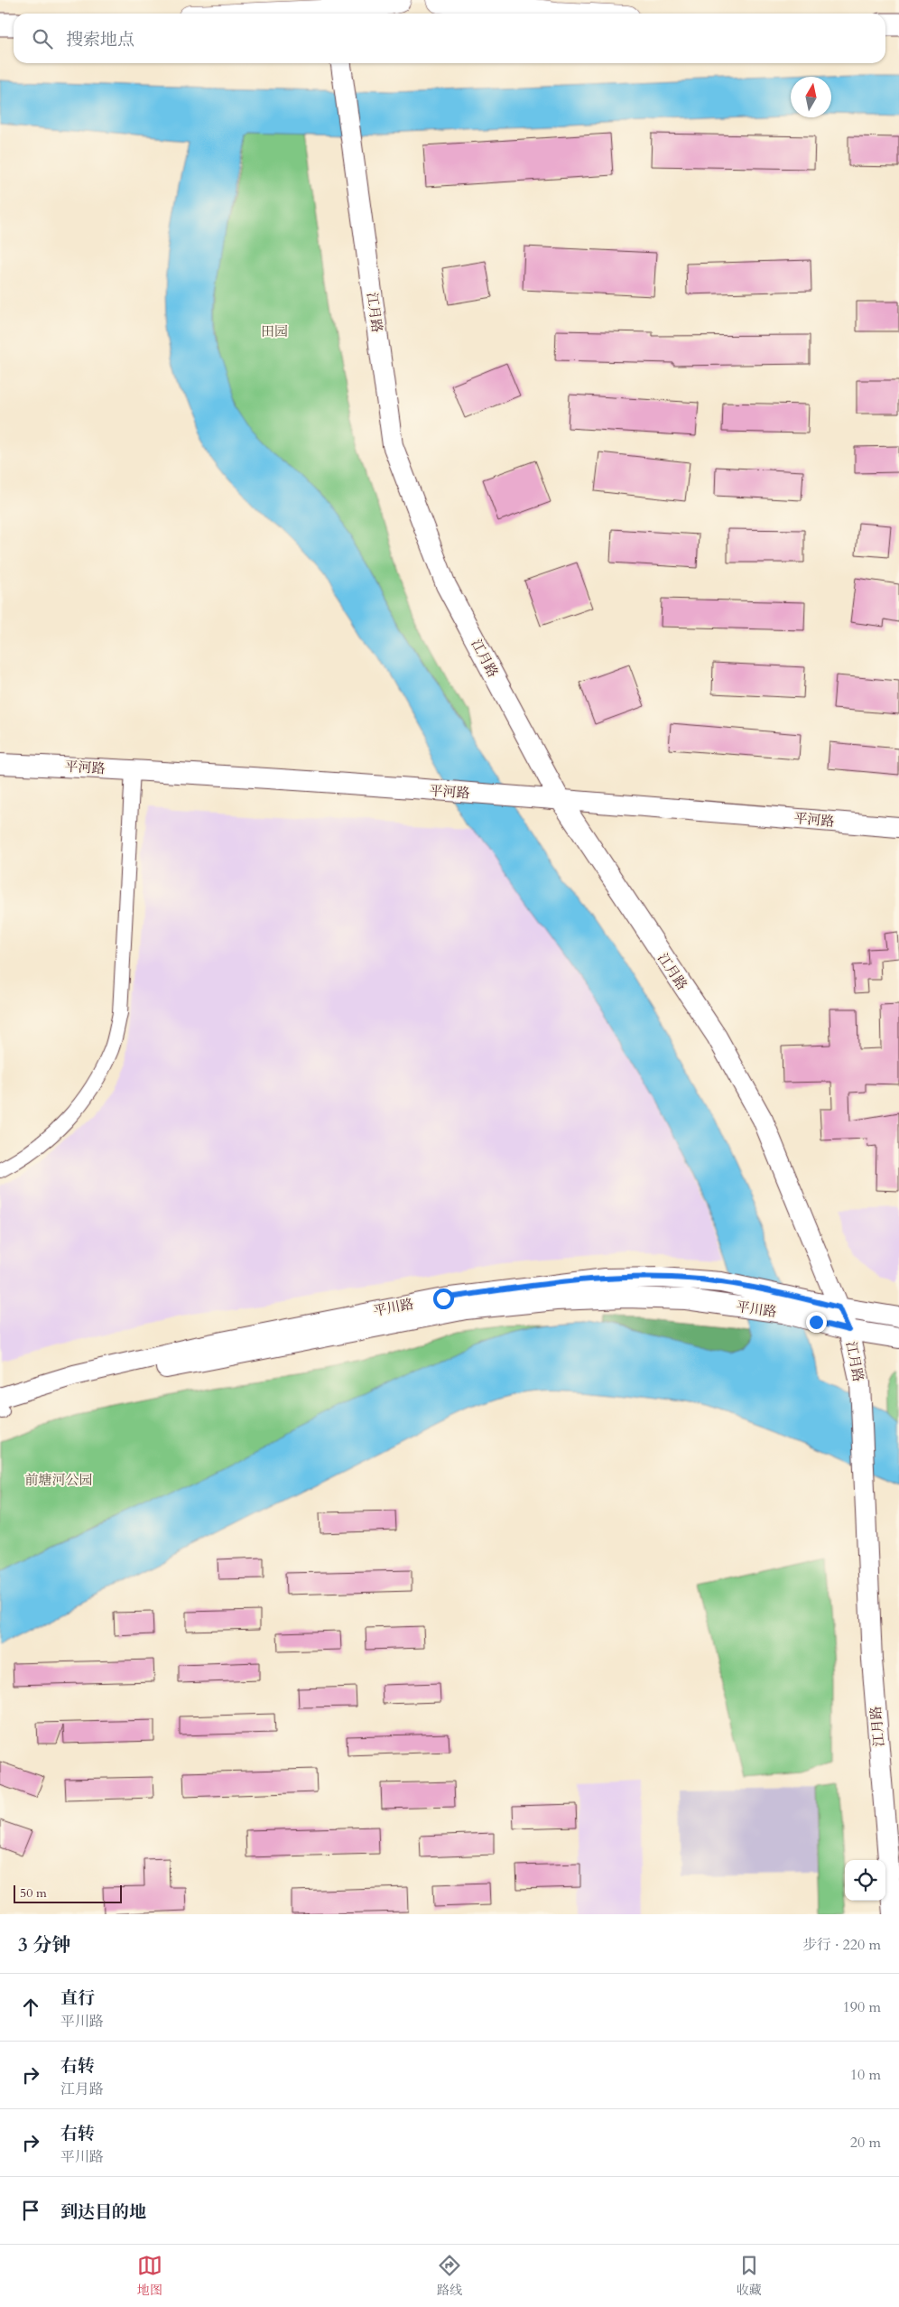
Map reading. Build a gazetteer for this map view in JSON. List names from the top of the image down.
{
  "streets": {
    "street": ["江月路", "平河路", "平川路"]
  },
  "crossings": [
    ["江月路", "平河路"],
    ["江月路", "平川路"]
  ],
  "parks": ["田园", "前塘河公园"],
  "scale_bar": "50 m",
  "north": "top",
  "page": {
    "search": "搜索地点",
    "scale": "50 m",
    "heading": ["3 分钟", "步行 · 220 m"],
    "list": [
      ["直行", "平川路", "190 m"],
      ["右转", "江月路", "10 m"],
      ["右转", "平川路", "20 m"],
      "到达目的地"
    ],
    "nav": ["地图", "路线", "收藏"]
  }
}
